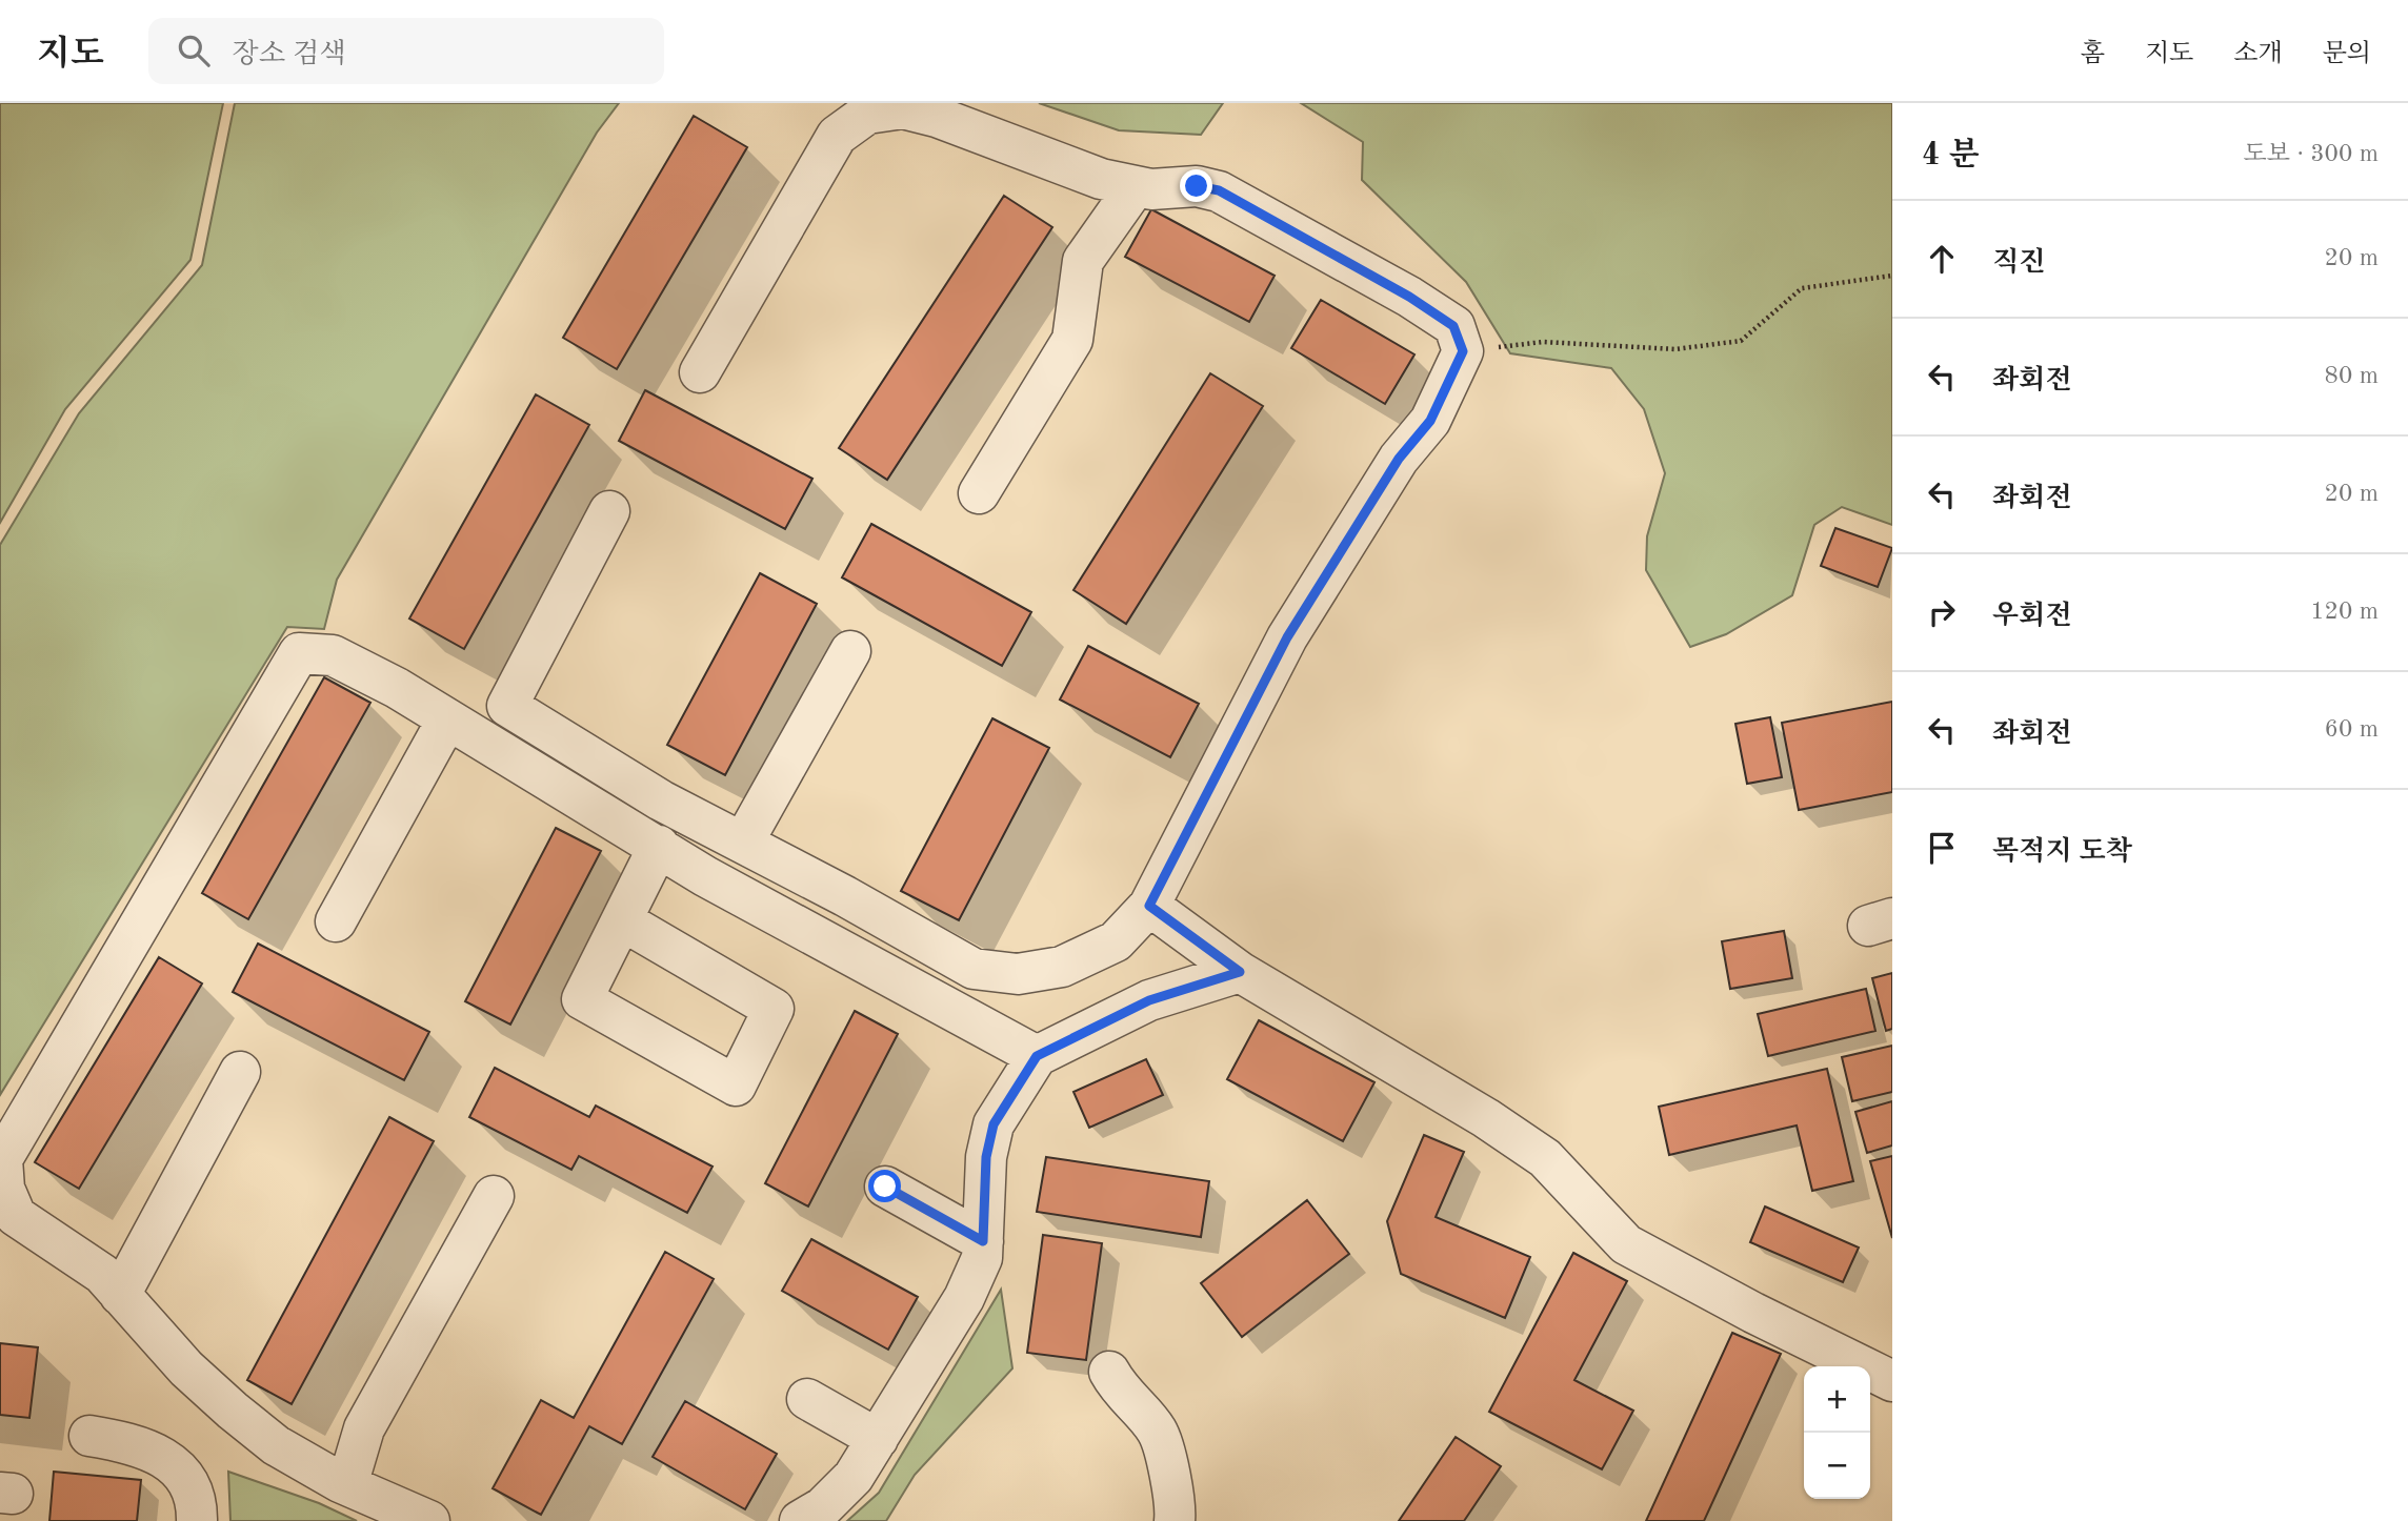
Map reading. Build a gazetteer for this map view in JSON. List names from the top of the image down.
{
  "page": {
    "header": "지도",
    "search": "장소 검색",
    "nav": [
      "홈",
      "지도",
      "소개",
      "문의"
    ],
    "heading": ["4 분", "도보 · 300 m"],
    "list": [
      ["직진", "20 m"],
      ["좌회전", "80 m"],
      ["좌회전", "20 m"],
      ["우회전", "120 m"],
      ["좌회전", "60 m"],
      "목적지 도착"
    ],
    "map_buttons": ["+", "−"]
  }
}
